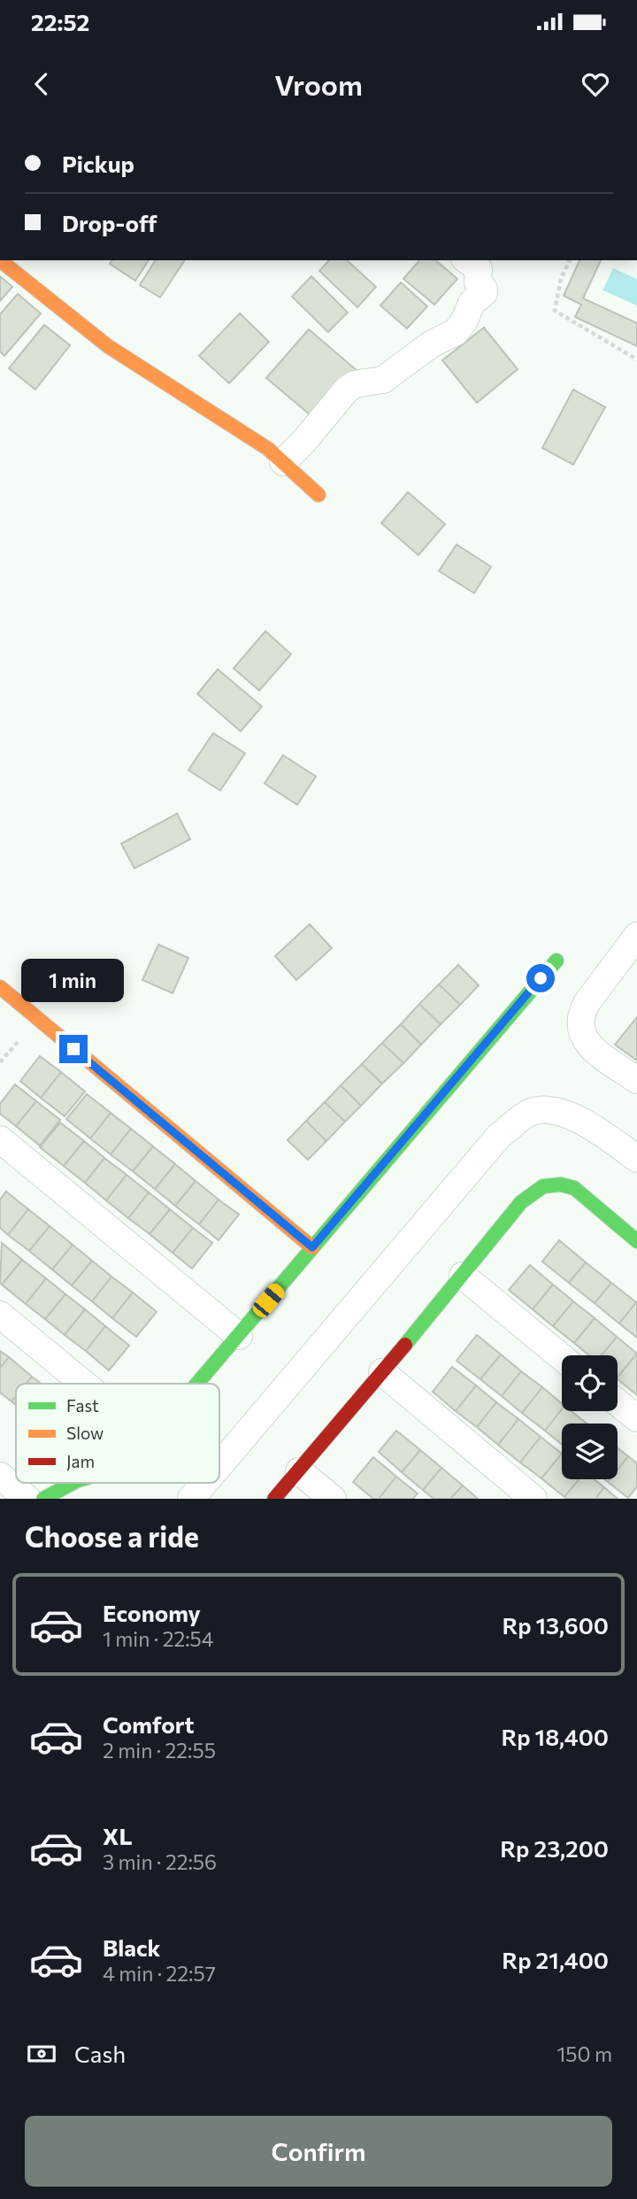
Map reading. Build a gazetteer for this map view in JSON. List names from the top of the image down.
{
  "legend": ["Fast", "Slow", "Jam"],
  "page": {
    "status": "22:52",
    "header": "Vroom",
    "banner": ["Pickup", "Drop-off"],
    "bubble": "1 min",
    "heading": "Choose a ride",
    "list": [
      {
        "name": "Economy",
        "note": "1 min · 22:54",
        "value": "Rp 13,600"
      },
      {
        "name": "Comfort",
        "note": "2 min · 22:55",
        "value": "Rp 18,400"
      },
      {
        "name": "XL",
        "note": "3 min · 22:56",
        "value": "Rp 23,200"
      },
      {
        "name": "Black",
        "note": "4 min · 22:57",
        "value": "Rp 21,400"
      }
    ],
    "pay": ["Cash", "150 m"],
    "buttons": "Confirm"
  }
}
